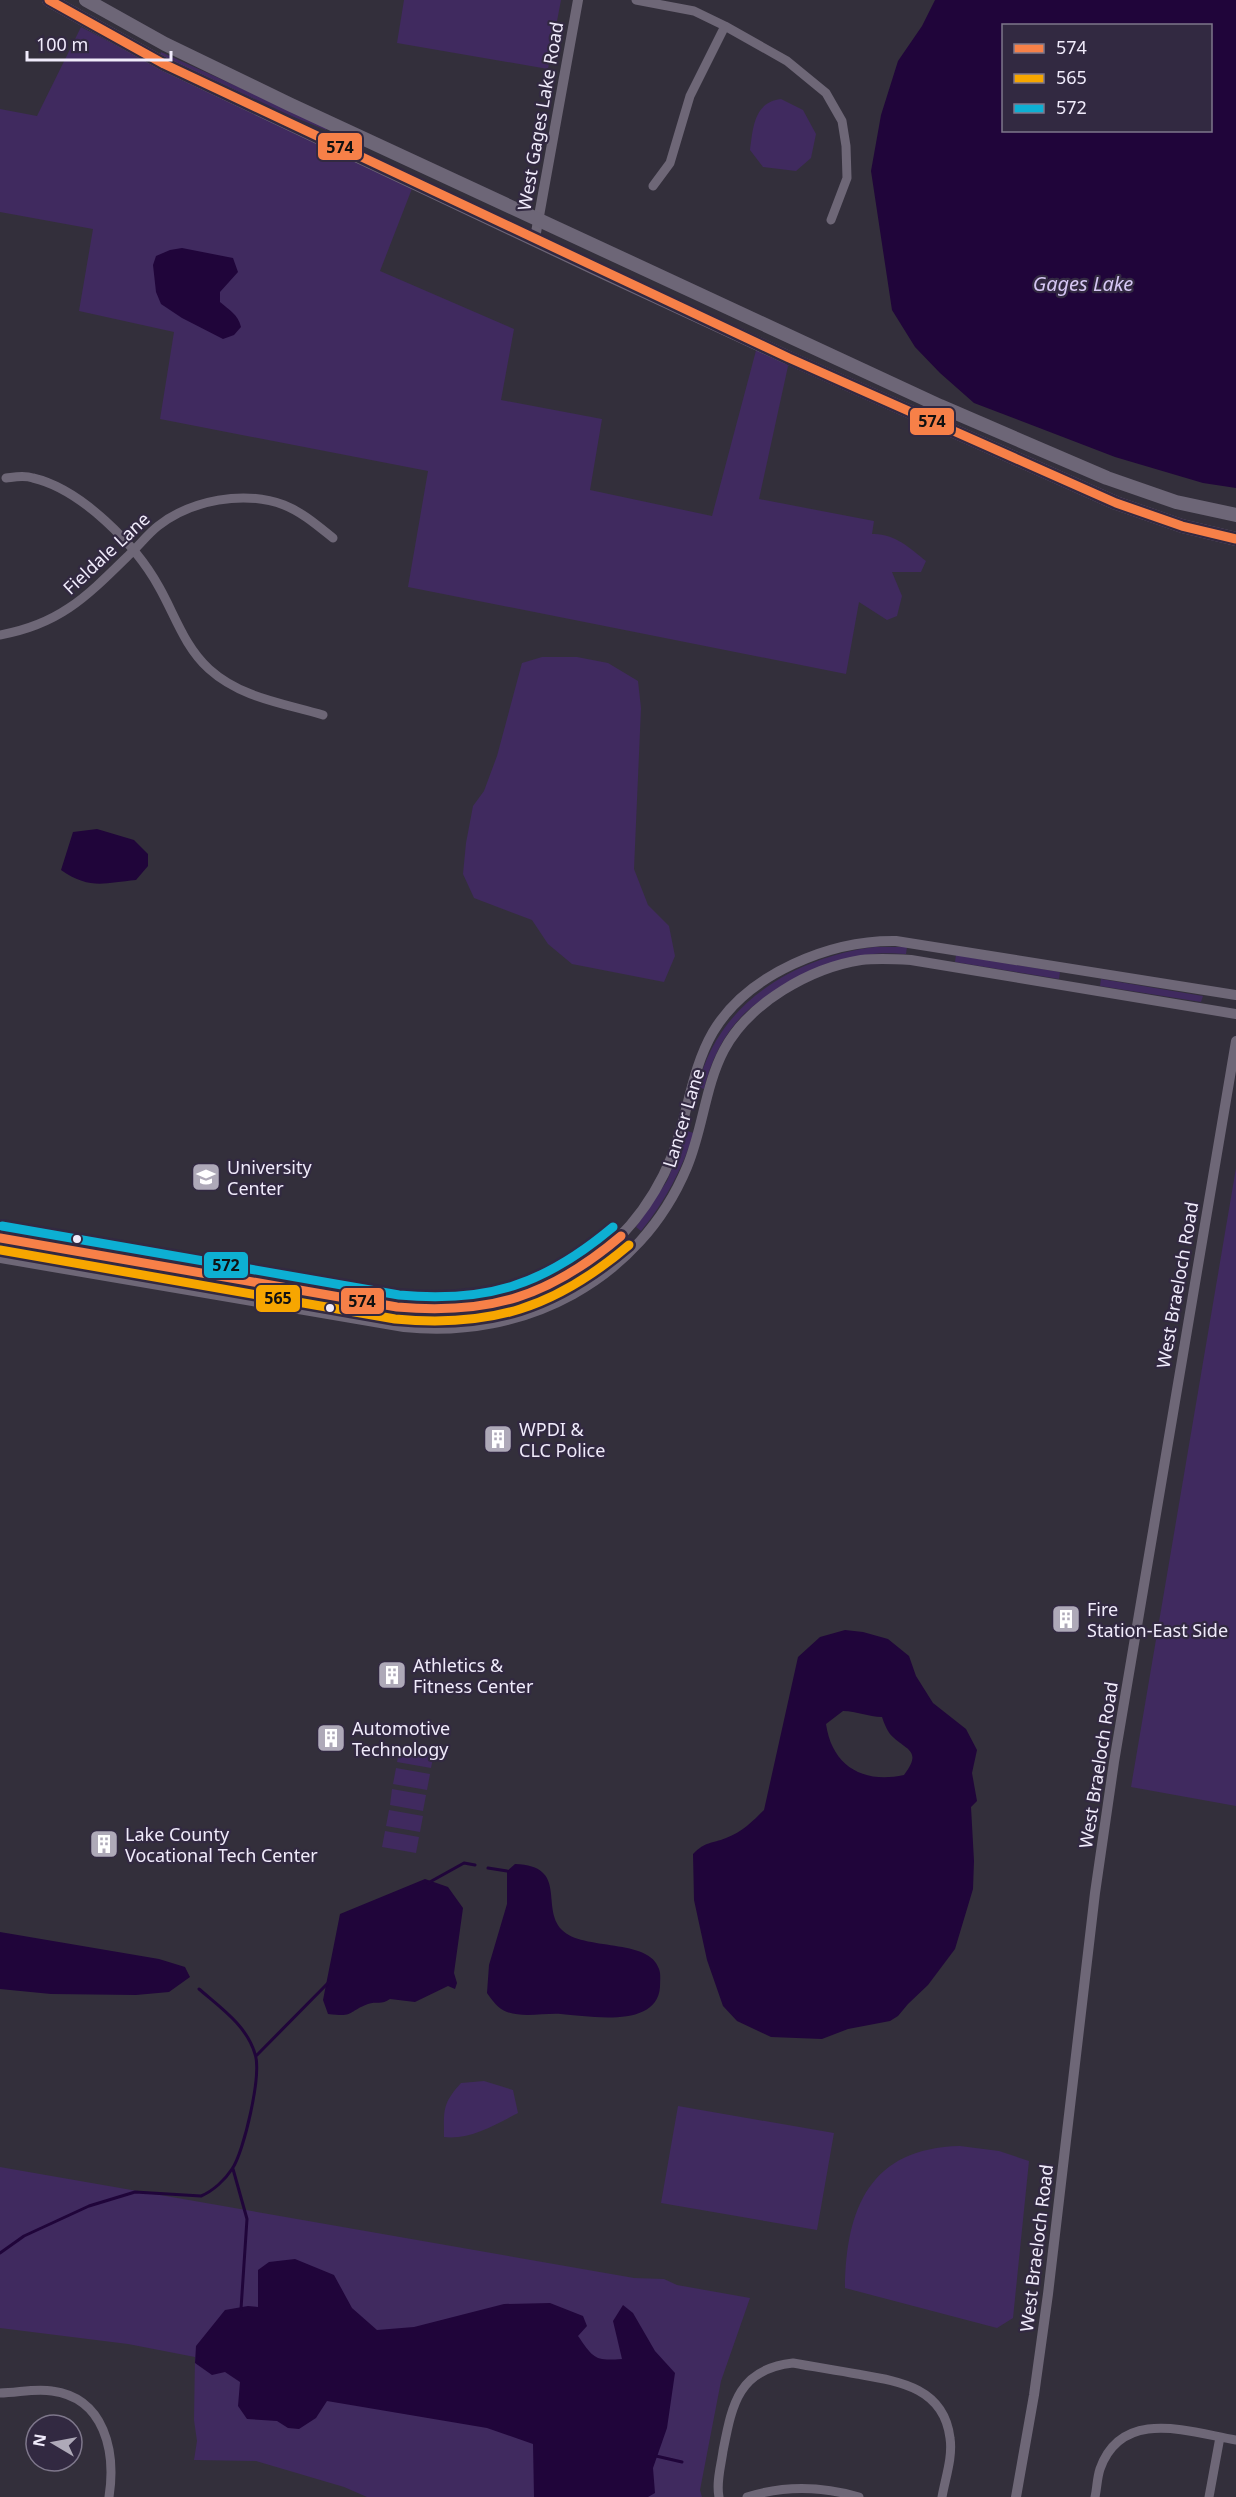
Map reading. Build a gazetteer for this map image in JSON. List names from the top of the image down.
{
  "streets": {
    "street": [
      "West Gages Lake Road",
      "Fieldale Lane",
      "Lancer Lane",
      "West Braeloch Road"
    ]
  },
  "water": ["Gages Lake"],
  "places": {
    "school or university": ["University Center"],
    "building": [
      "WPDI & CLC Police",
      "Fire Station-East Side",
      "Athletics & Fitness Center",
      "Automotive Technology",
      "Lake County Vocational Tech Center"
    ]
  },
  "lines": ["transit line 574", "transit line 572", "transit line 565"],
  "legend": ["574", "565", "572"],
  "scale_bar": "100 m",
  "north": "left"
}
